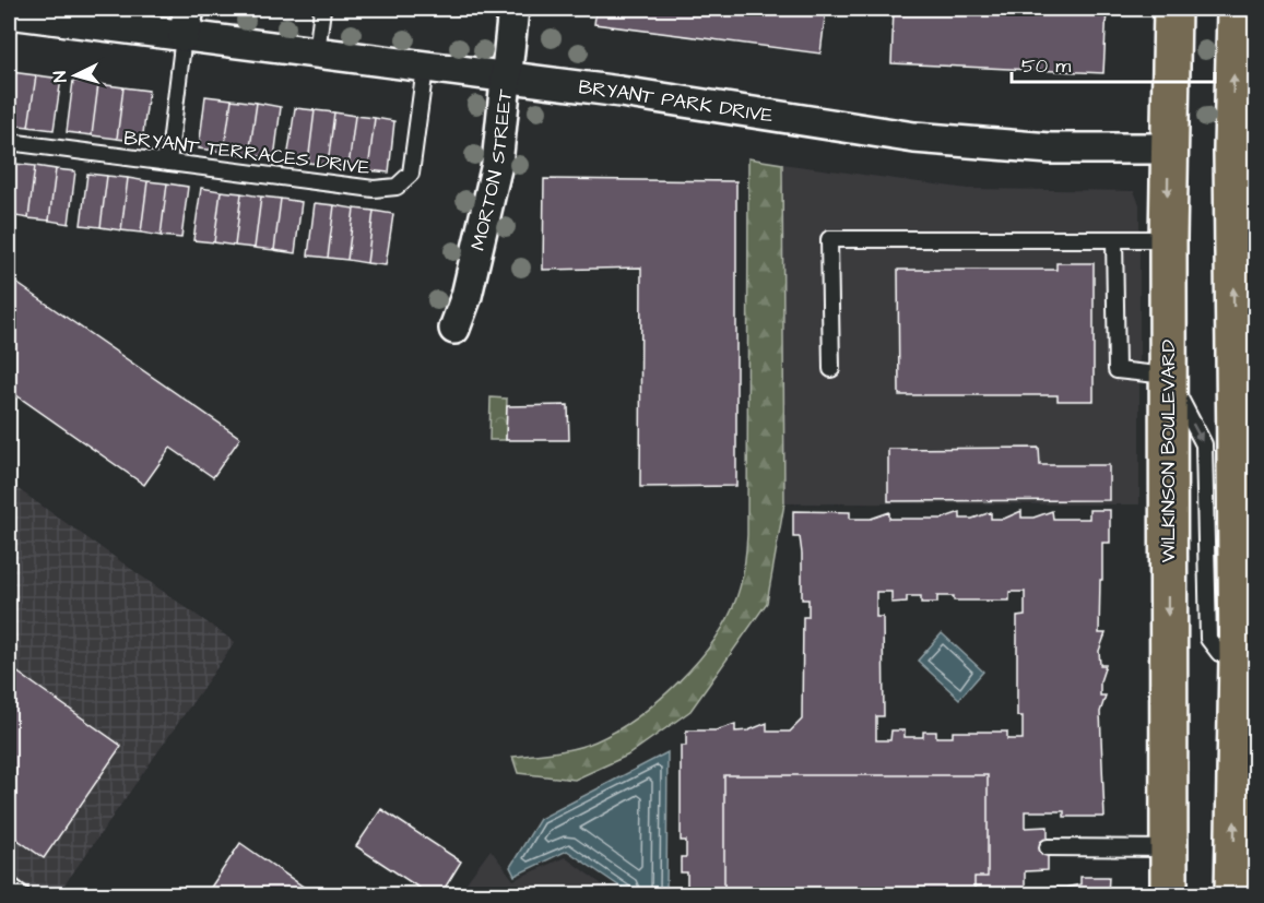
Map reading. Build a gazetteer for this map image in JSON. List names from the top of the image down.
{
  "streets": {
    "main road": ["WILKINSON BOULEVARD"],
    "street": ["BRYANT PARK DRIVE", "MORTON STREET"],
    "lane": ["BRYANT TERRACES DRIVE"]
  },
  "crossings": [
    ["BRYANT PARK DRIVE", "BRYANT TERRACES DRIVE"],
    ["BRYANT PARK DRIVE", "MORTON STREET"],
    ["BRYANT PARK DRIVE", "WILKINSON BOULEVARD"]
  ],
  "scale_bar": "50 m",
  "north": "left"
}
